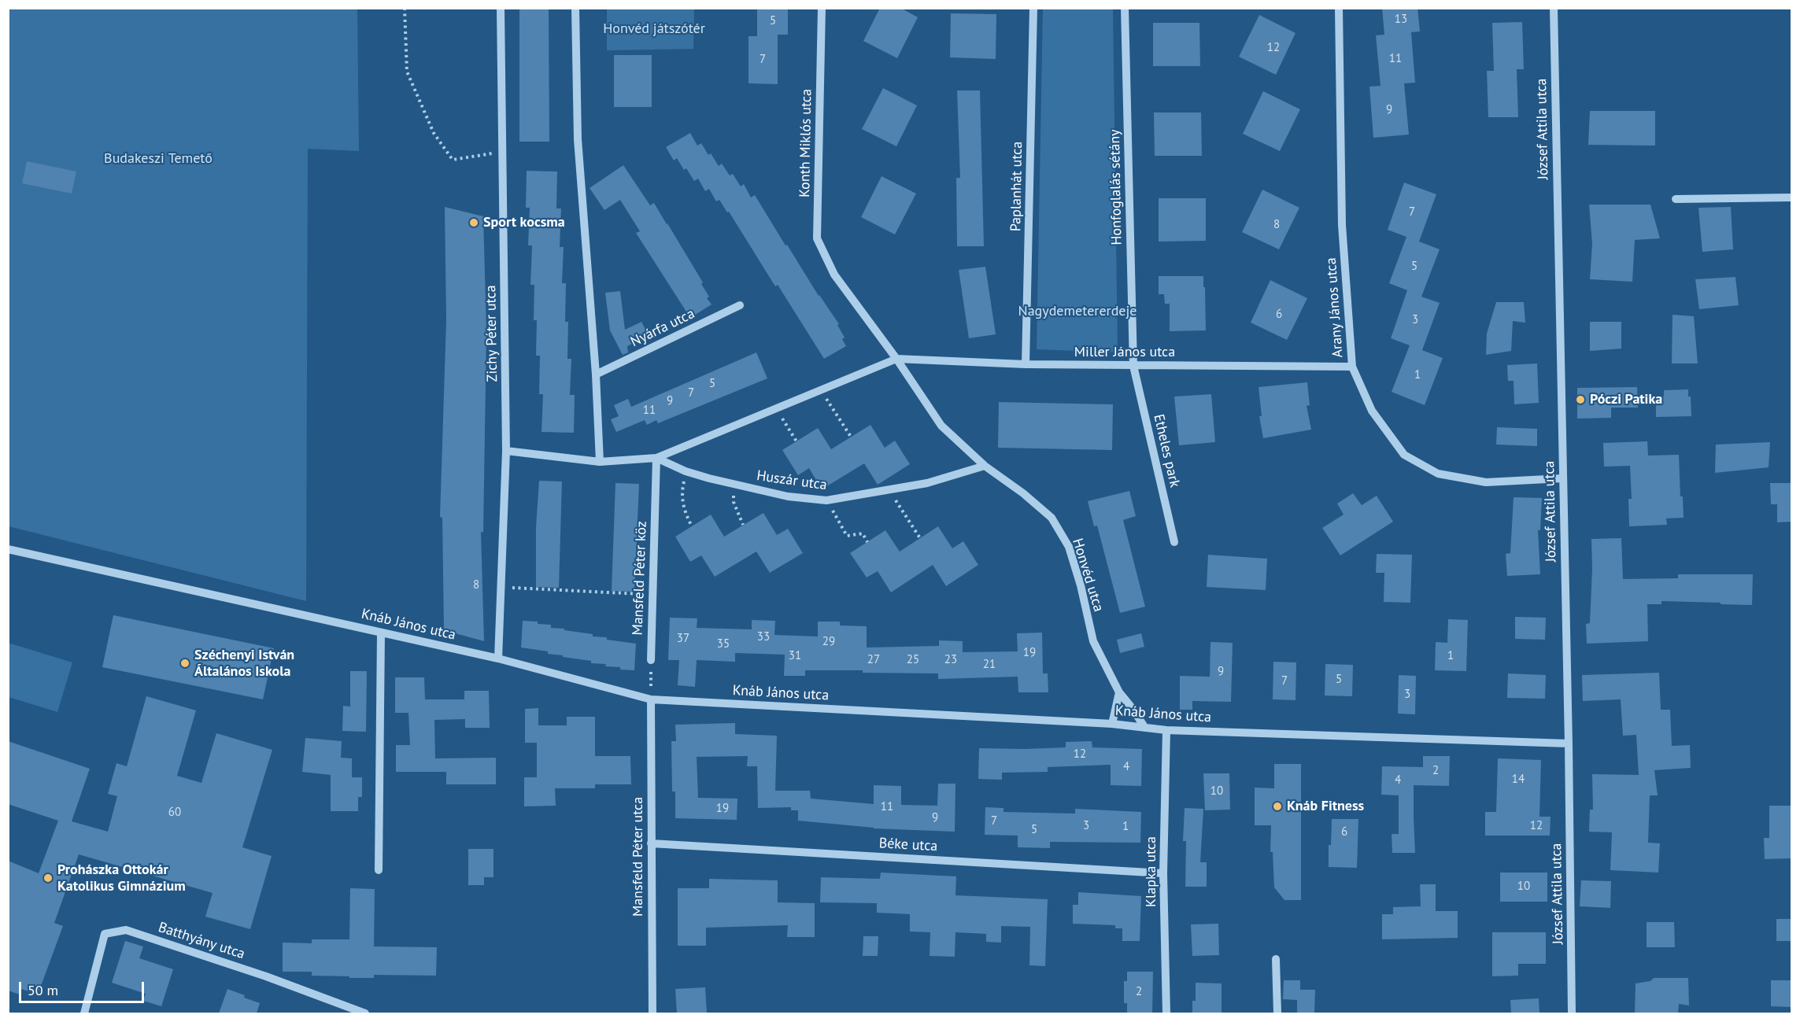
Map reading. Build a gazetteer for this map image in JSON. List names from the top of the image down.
{
  "streets": {
    "street": [
      "József Attila utca",
      "Konth Miklós utca",
      "Paplanhát utca",
      "Honfoglalás sétány",
      "Arany János utca",
      "Nyárfa utca",
      "Zichy Péter utca",
      "Miller János utca",
      "Etheles park",
      "Huszár utca",
      "Honvéd utca",
      "Mansfeld Péter köz",
      "Knáb János utca",
      "Béke utca",
      "Mansfeld Péter utca",
      "Klapka utca",
      "Batthyány utca"
    ]
  },
  "crossings": [
    ["József Attila utca", "Arany János utca"],
    ["József Attila utca", "Knáb János utca"],
    ["Konth Miklós utca", "Honvéd utca"],
    ["Paplanhát utca", "Miller János utca"],
    ["Honfoglalás sétány", "Miller János utca"],
    ["Honfoglalás sétány", "Etheles park"],
    ["Arany János utca", "Miller János utca"],
    ["Zichy Péter utca", "Huszár utca"],
    ["Zichy Péter utca", "Knáb János utca"],
    ["Miller János utca", "Etheles park"],
    ["Miller János utca", "Huszár utca"],
    ["Miller János utca", "Honvéd utca"],
    ["Huszár utca", "Honvéd utca"],
    ["Huszár utca", "Mansfeld Péter köz"],
    ["Honvéd utca", "Knáb János utca"],
    ["Knáb János utca", "Mansfeld Péter utca"],
    ["Knáb János utca", "Klapka utca"],
    ["Béke utca", "Mansfeld Péter utca"],
    ["Béke utca", "Klapka utca"]
  ],
  "parks": ["Honvéd játszótér", "Budakeszi Temető", "Nagydemetererdeje"],
  "places": [
    "Sport kocsma",
    "Póczi Patika",
    "Széchenyi István Általános Iskola",
    "Knáb Fitness",
    "Prohászka Ottokár Katolikus Gimnázium"
  ],
  "house_numbers": [
    "13",
    "5",
    "12",
    "11",
    "7",
    "9",
    "7",
    "8",
    "5",
    "6",
    "3",
    "1",
    "5",
    "7",
    "9",
    "11",
    "8",
    "33",
    "37",
    "29",
    "35",
    "19",
    "31",
    "1",
    "27",
    "25",
    "23",
    "21",
    "9",
    "5",
    "7",
    "3",
    "12",
    "4",
    "2",
    "14",
    "4",
    "10",
    "11",
    "19",
    "60",
    "9",
    "7",
    "3",
    "12",
    "1",
    "5",
    "6",
    "10",
    "2"
  ],
  "scale_bar": "50 m"
}
